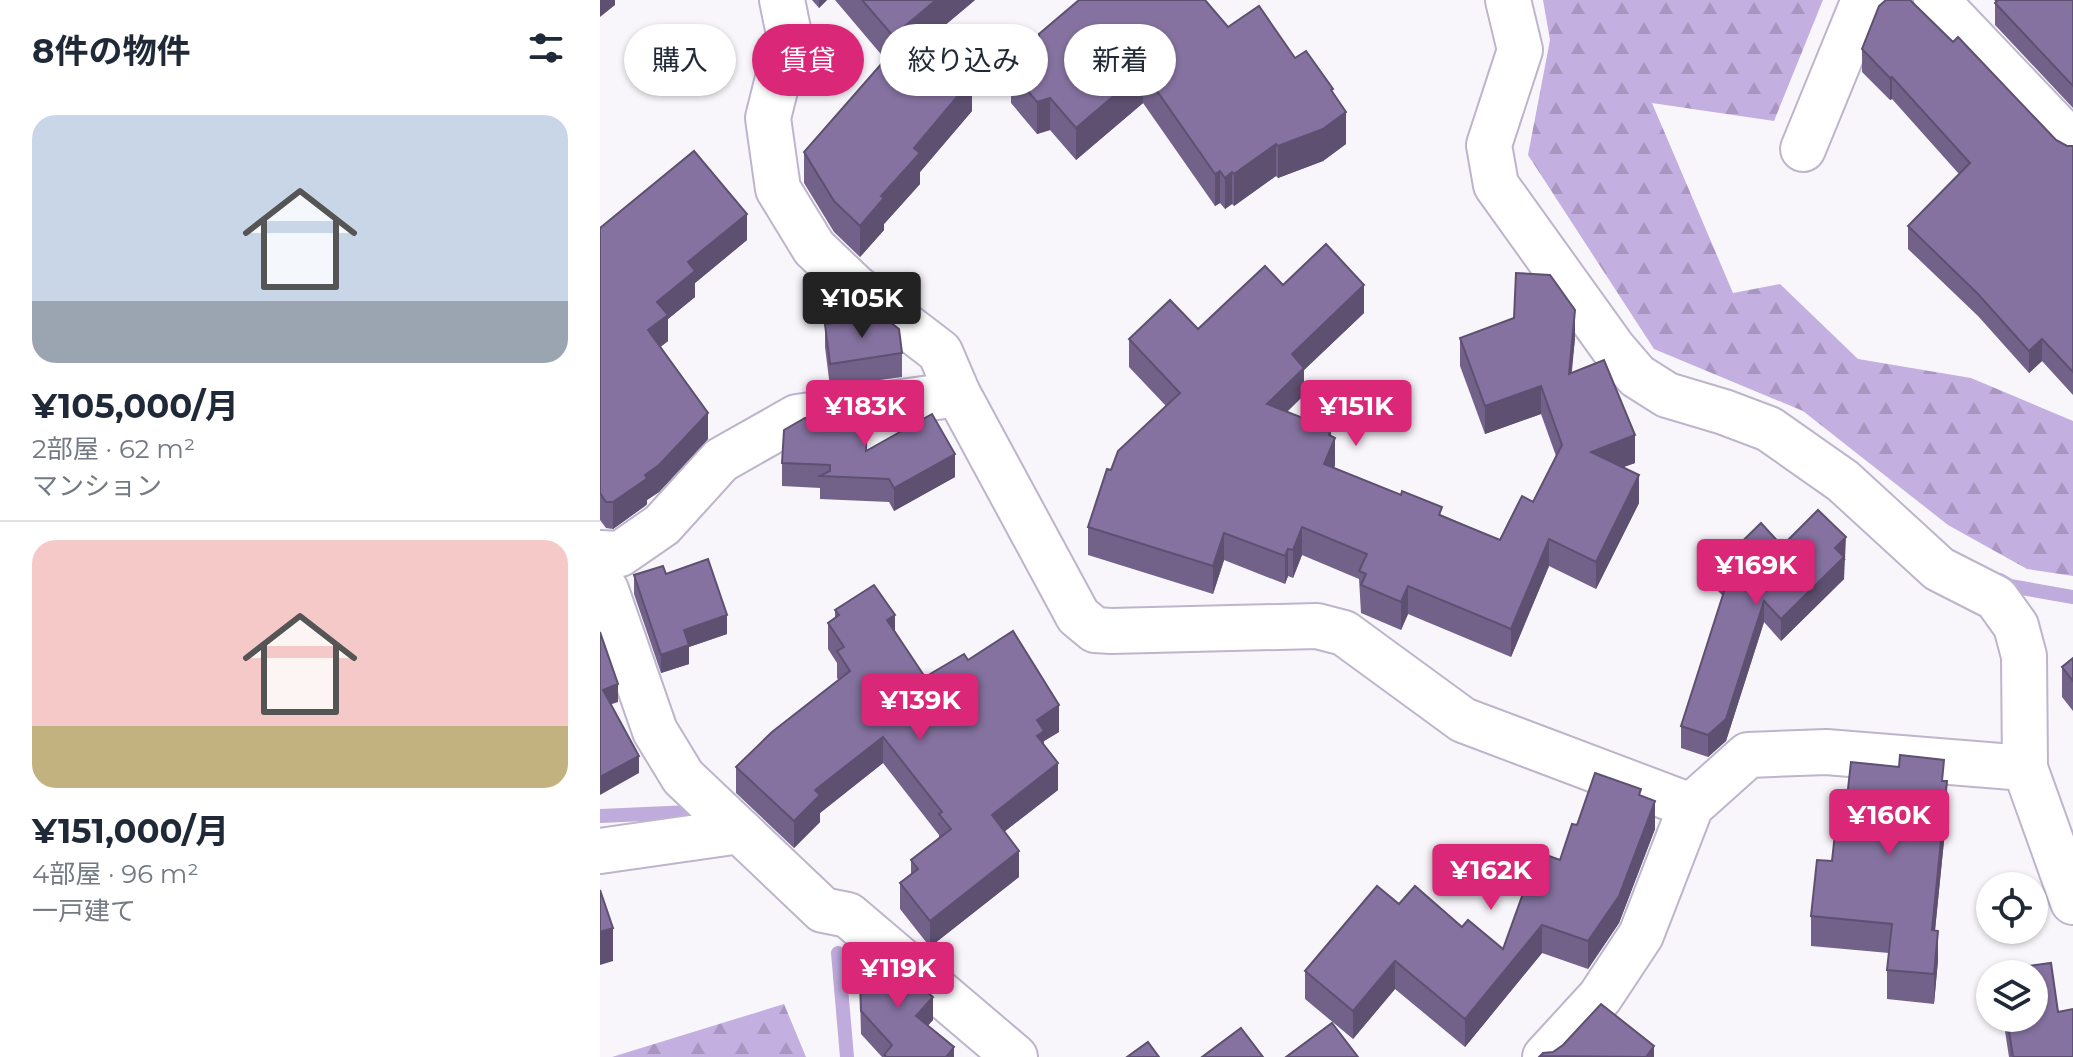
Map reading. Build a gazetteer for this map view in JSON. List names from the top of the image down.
{
  "page": {
    "heading": "8件の物件",
    "chip": [
      "購入",
      "賃貸",
      "絞り込み",
      "新着"
    ],
    "list": [
      {
        "name": "¥105,000/月",
        "note": "2部屋 · 62 m² · マンション"
      },
      {
        "name": "¥151,000/月",
        "note": "4部屋 · 96 m² · 一戸建て"
      }
    ],
    "price": [
      "¥105K",
      "¥183K",
      "¥151K",
      "¥169K",
      "¥139K",
      "¥160K",
      "¥162K",
      "¥119K"
    ]
  }
}
